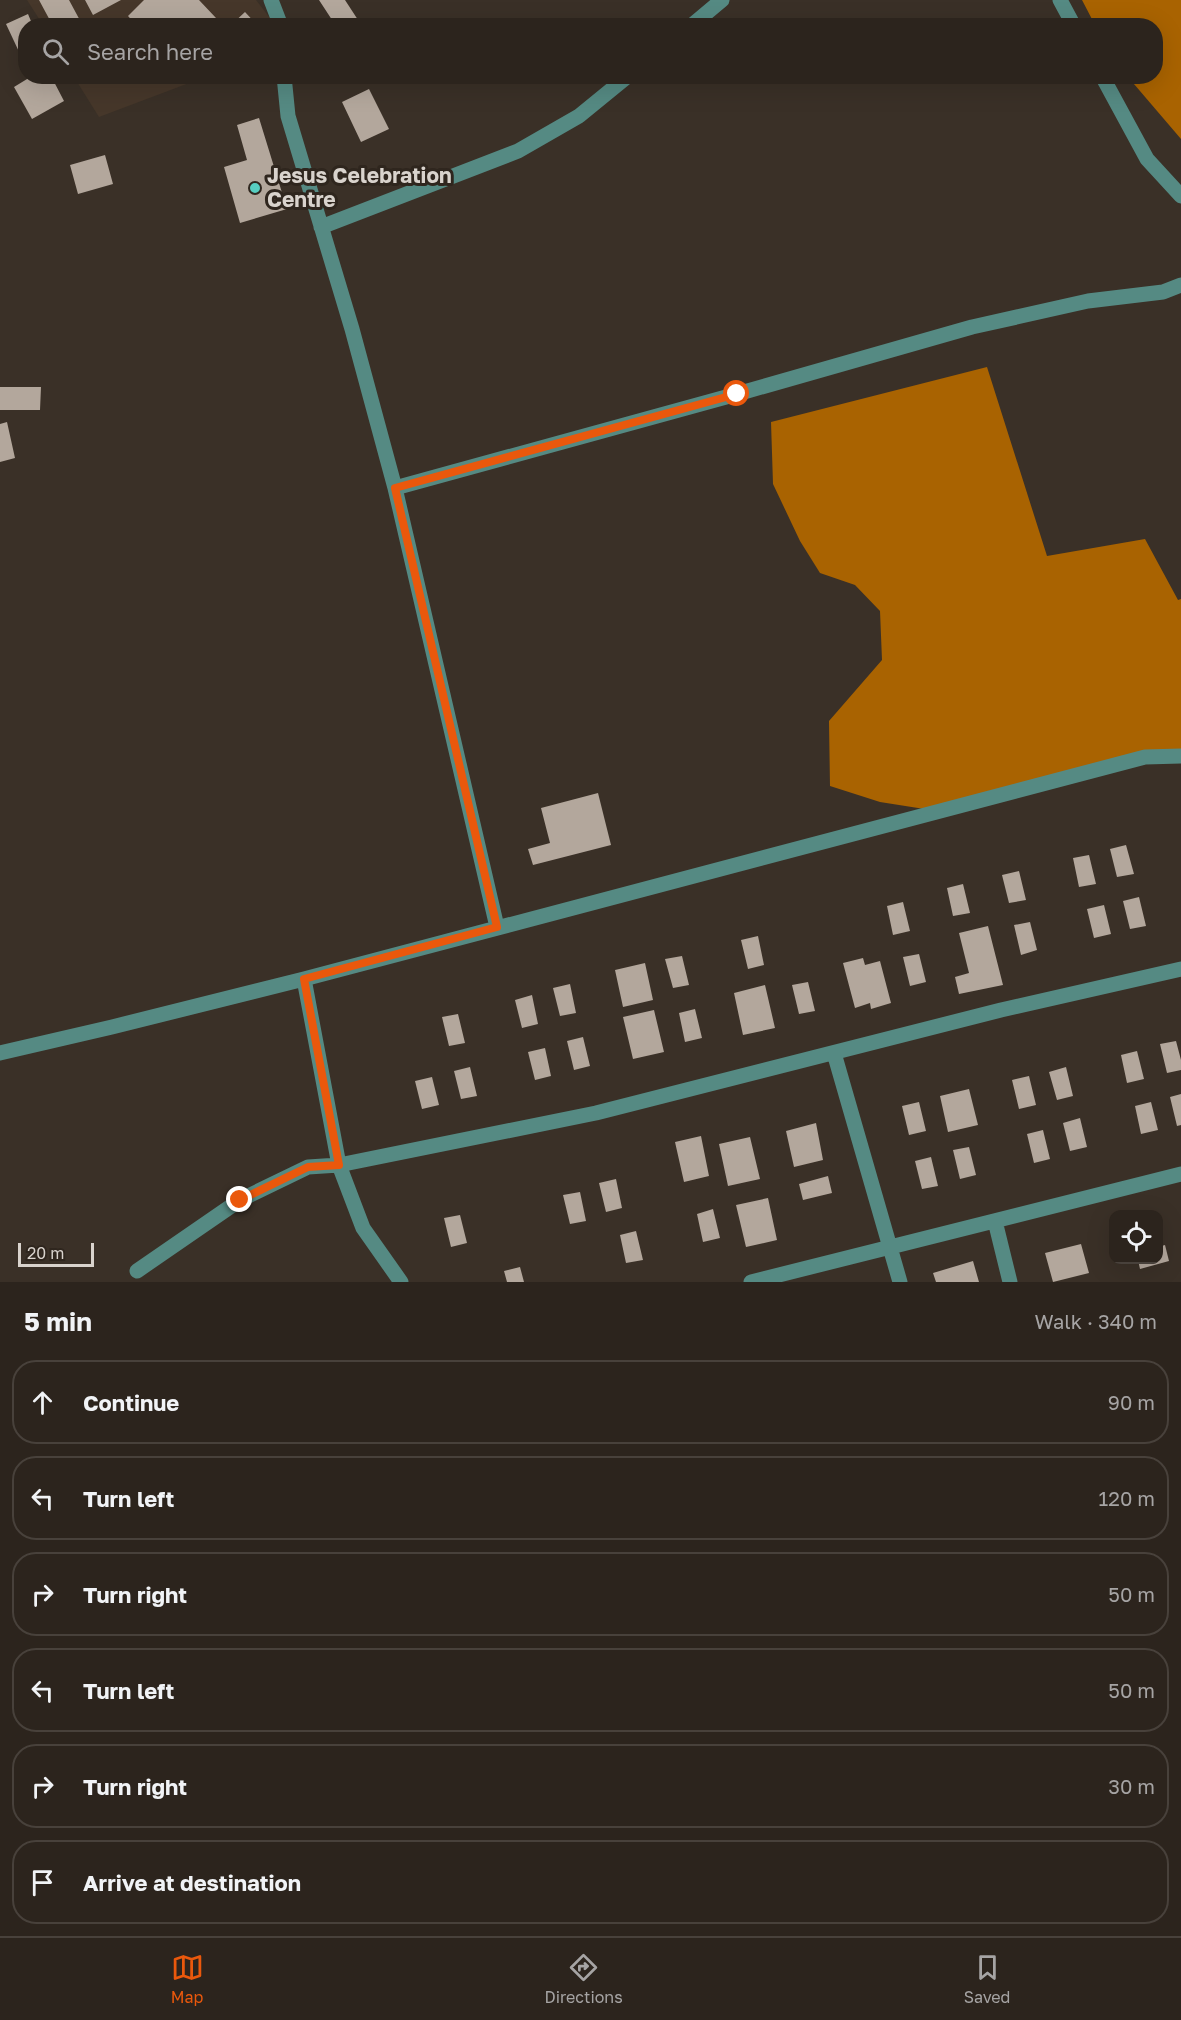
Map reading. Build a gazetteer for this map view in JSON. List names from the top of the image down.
{
  "places": ["Jesus Celebration Centre"],
  "scale_bar": "20 m",
  "page": {
    "search": "Search here",
    "scale": "20 m",
    "heading": ["5 min", "Walk · 340 m"],
    "list": [
      ["Continue", "90 m"],
      ["Turn left", "120 m"],
      ["Turn right", "50 m"],
      ["Turn left", "50 m"],
      ["Turn right", "30 m"],
      "Arrive at destination"
    ],
    "nav": ["Map", "Directions", "Saved"]
  }
}
